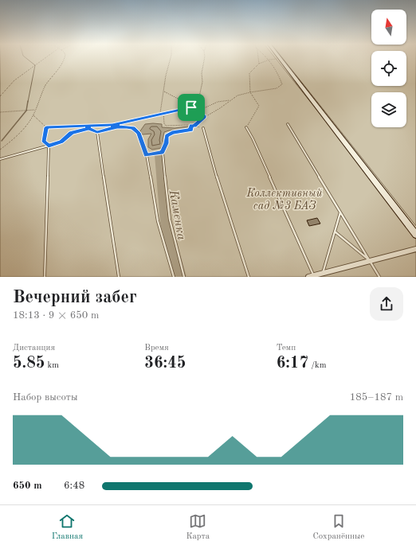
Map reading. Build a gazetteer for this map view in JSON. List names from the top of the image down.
{
  "water": ["Каменка"],
  "parks": ["Коллективный сад №3 БАЗ"],
  "north": "top",
  "page": {
    "heading": ["Вечерний забег", "18:13 · 9 × 650 m"],
    "stats": [
      ["Дистанция", "5.85 km"],
      ["Время", "36:45"],
      ["Темп", "6:17 /km"]
    ],
    "chart": ["Набор высоты", "185–187 m"],
    "list": [
      {
        "name": "650 m",
        "note": "6:48"
      }
    ],
    "tabs": ["Главная", "Карта", "Сохранённые"]
  }
}
